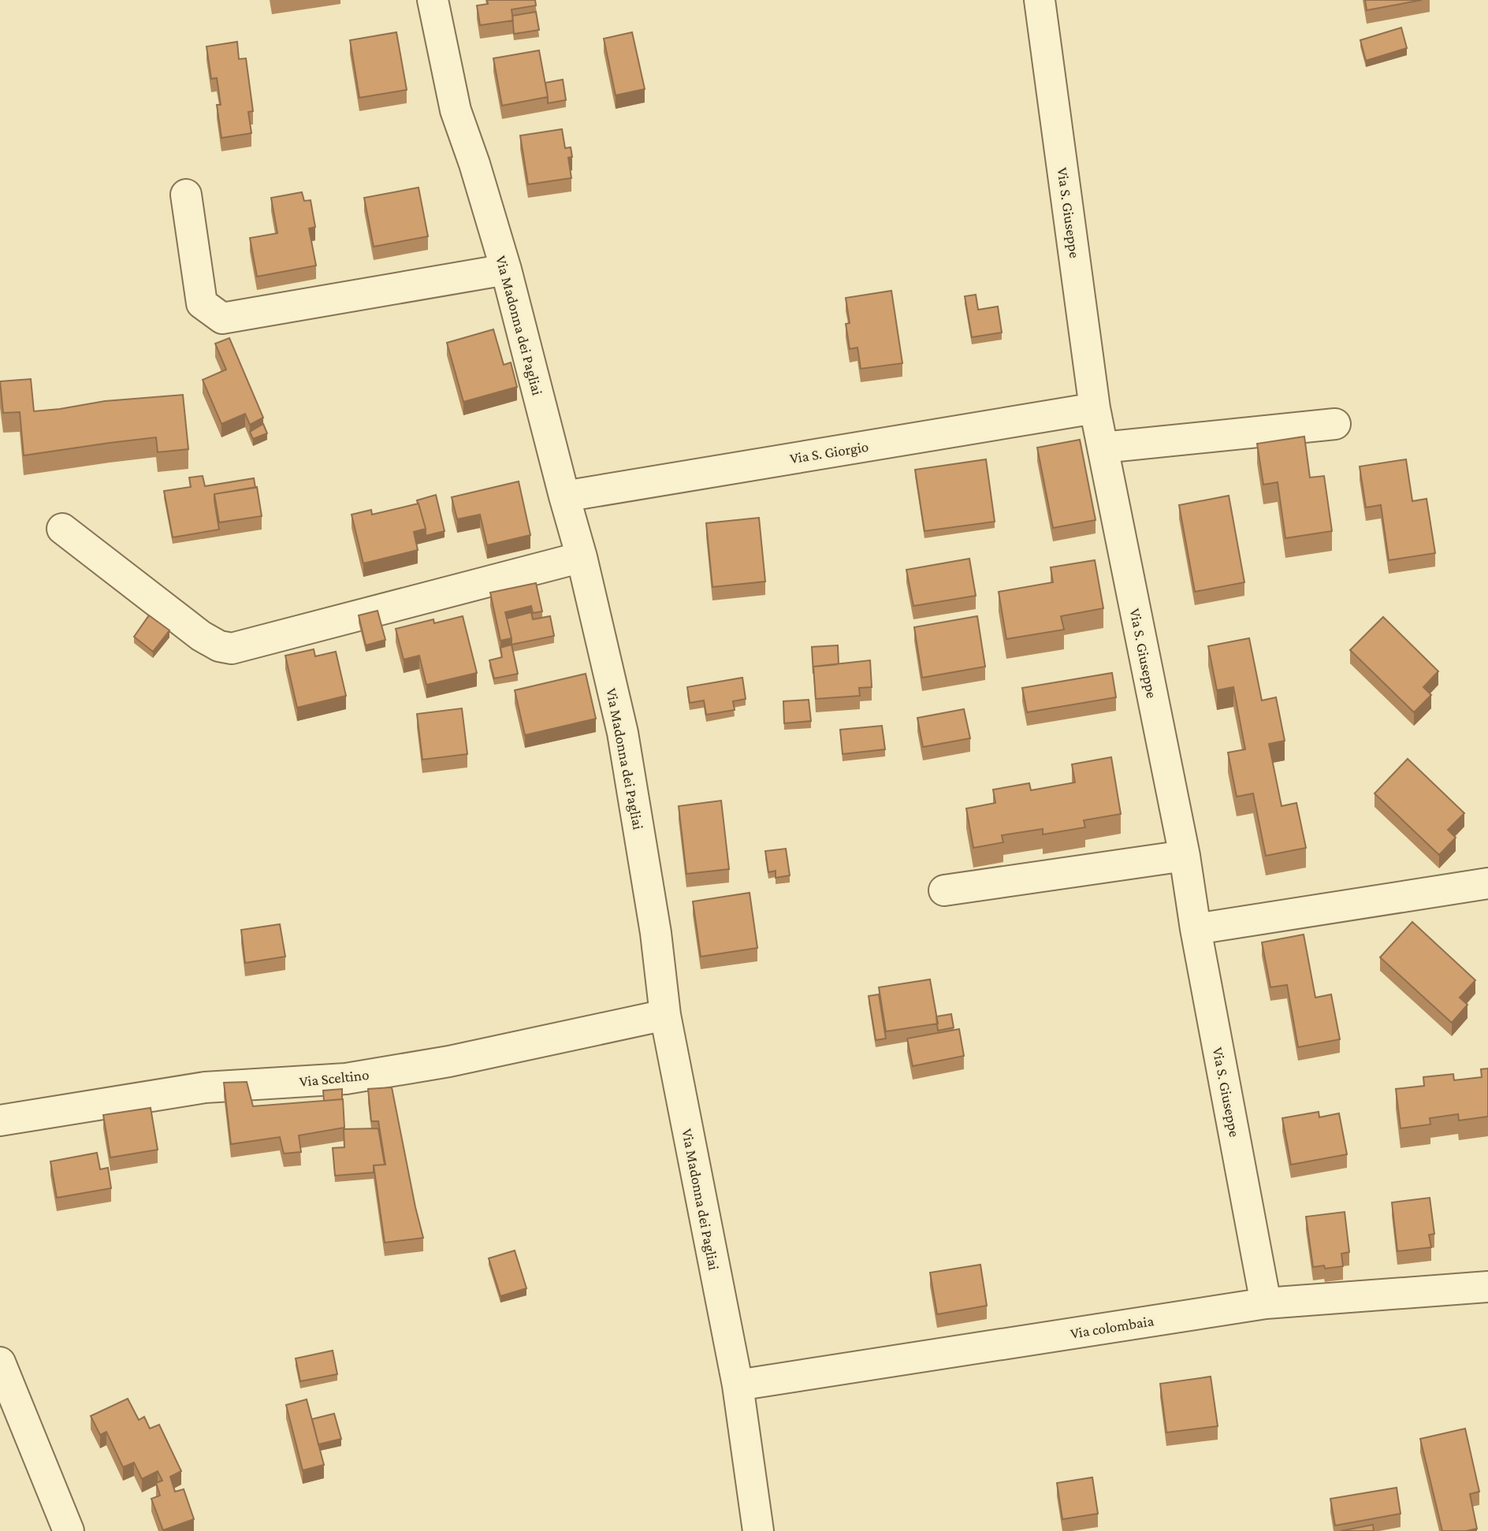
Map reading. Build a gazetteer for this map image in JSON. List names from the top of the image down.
{
  "streets": {
    "street": [
      "Via S. Giuseppe",
      "Via Madonna dei Pagliai",
      "Via S. Giorgio",
      "Via Sceltino",
      "Via colombaia"
    ]
  },
  "crossings": [
    ["Via S. Giuseppe", "Via S. Giorgio"],
    ["Via S. Giuseppe", "Via colombaia"],
    ["Via Madonna dei Pagliai", "Via S. Giorgio"],
    ["Via Madonna dei Pagliai", "Via Sceltino"],
    ["Via Madonna dei Pagliai", "Via colombaia"]
  ]
}
